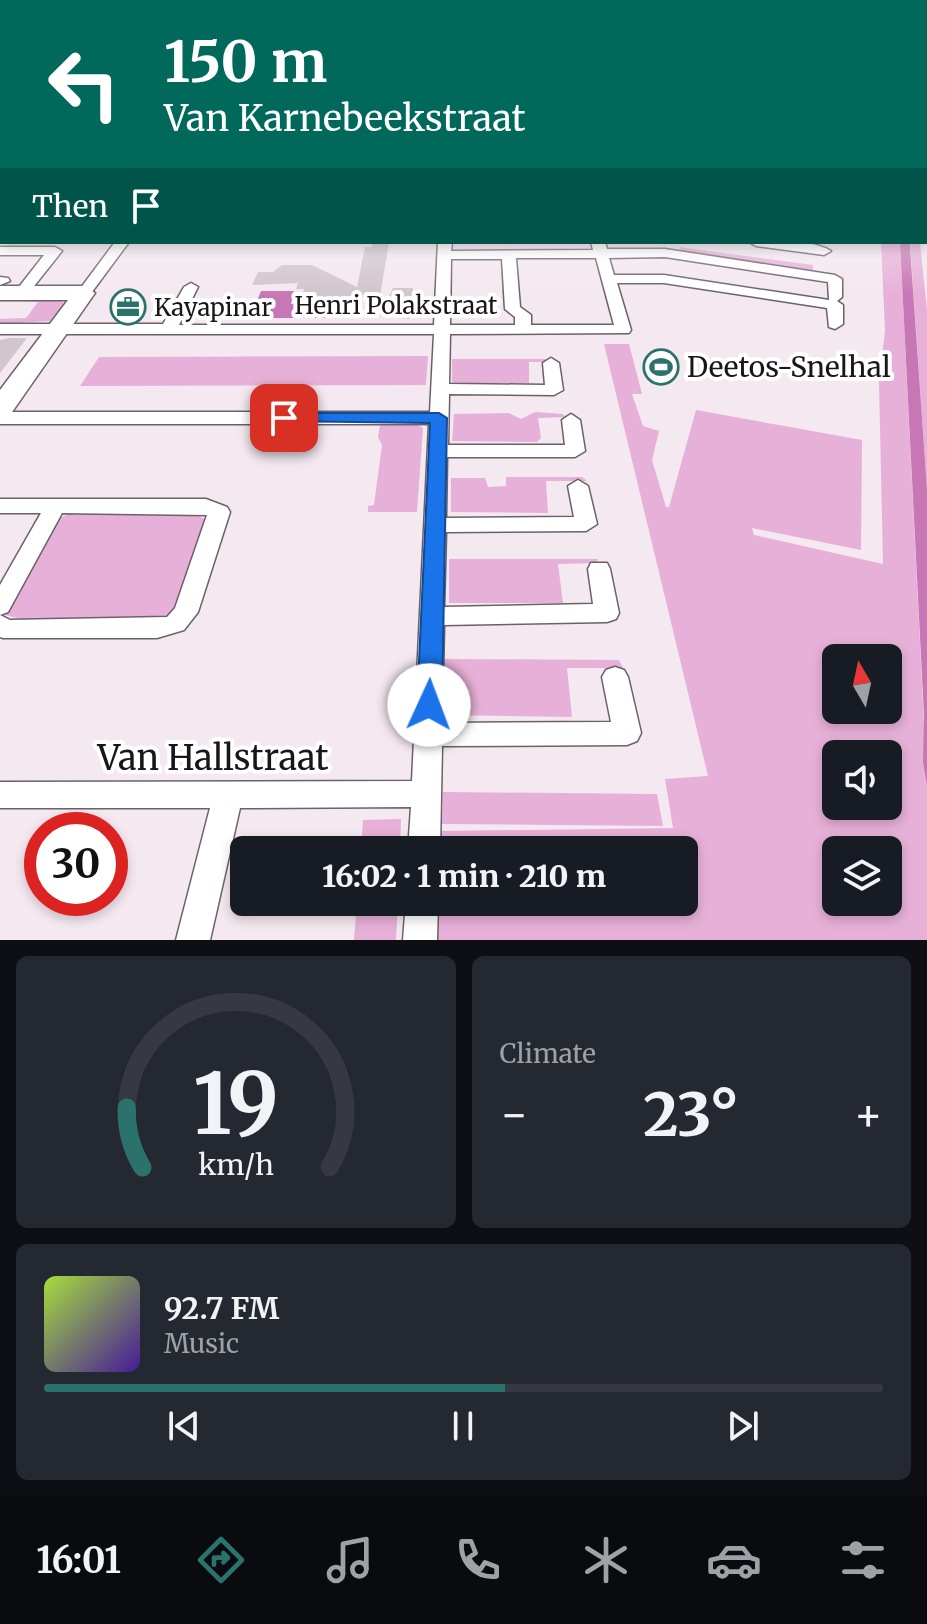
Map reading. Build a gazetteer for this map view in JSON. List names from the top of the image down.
{
  "streets": {
    "street": ["Henri Polakstraat", "Van Hallstraat"]
  },
  "places": {
    "office": ["Kayapinar"],
    "sports": ["Deetos-Snelhal"]
  },
  "north": "top",
  "page": {
    "turn": ["150 m", "Van Karnebeekstraat"],
    "then": "Then",
    "limit": "30",
    "trip": "16:02 · 1 min · 210 m",
    "tile": "Climate",
    "heat": ["−", "23°", "+"],
    "song": ["92.7 FM", "Music"],
    "tabs": "16:01",
    "gauge": ["19", "km/h"]
  }
}
